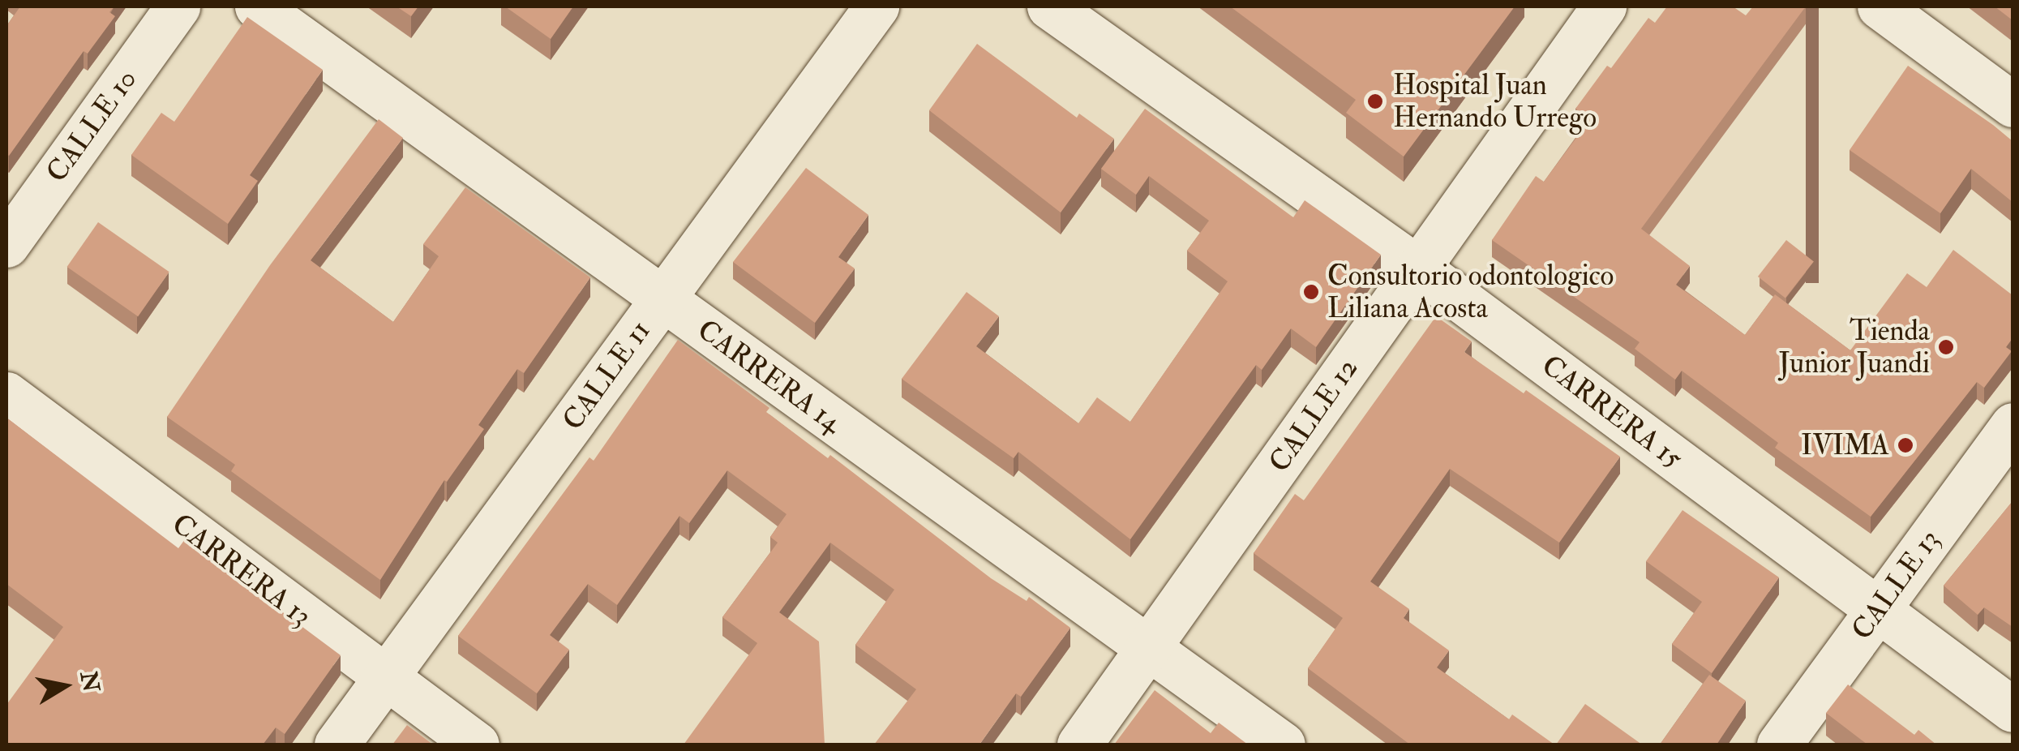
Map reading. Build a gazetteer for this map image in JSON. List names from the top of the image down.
{
  "streets": {
    "street": [
      "CALLE 10",
      "CALLE 11",
      "CARRERA 14",
      "CARRERA 15",
      "CALLE 12",
      "CARRERA 13",
      "CALLE 13"
    ]
  },
  "crossings": [
    ["CALLE 11", "CARRERA 14"],
    ["CALLE 11", "CARRERA 13"],
    ["CARRERA 14", "CALLE 12"],
    ["CARRERA 15", "CALLE 12"],
    ["CARRERA 15", "CALLE 13"]
  ],
  "places": [
    "Hospital Juan Hernando Urrego",
    "Consultorio odontologico Liliana Acosta",
    "Tienda Junior Juandi",
    "IVIMA"
  ],
  "north": "right"
}
